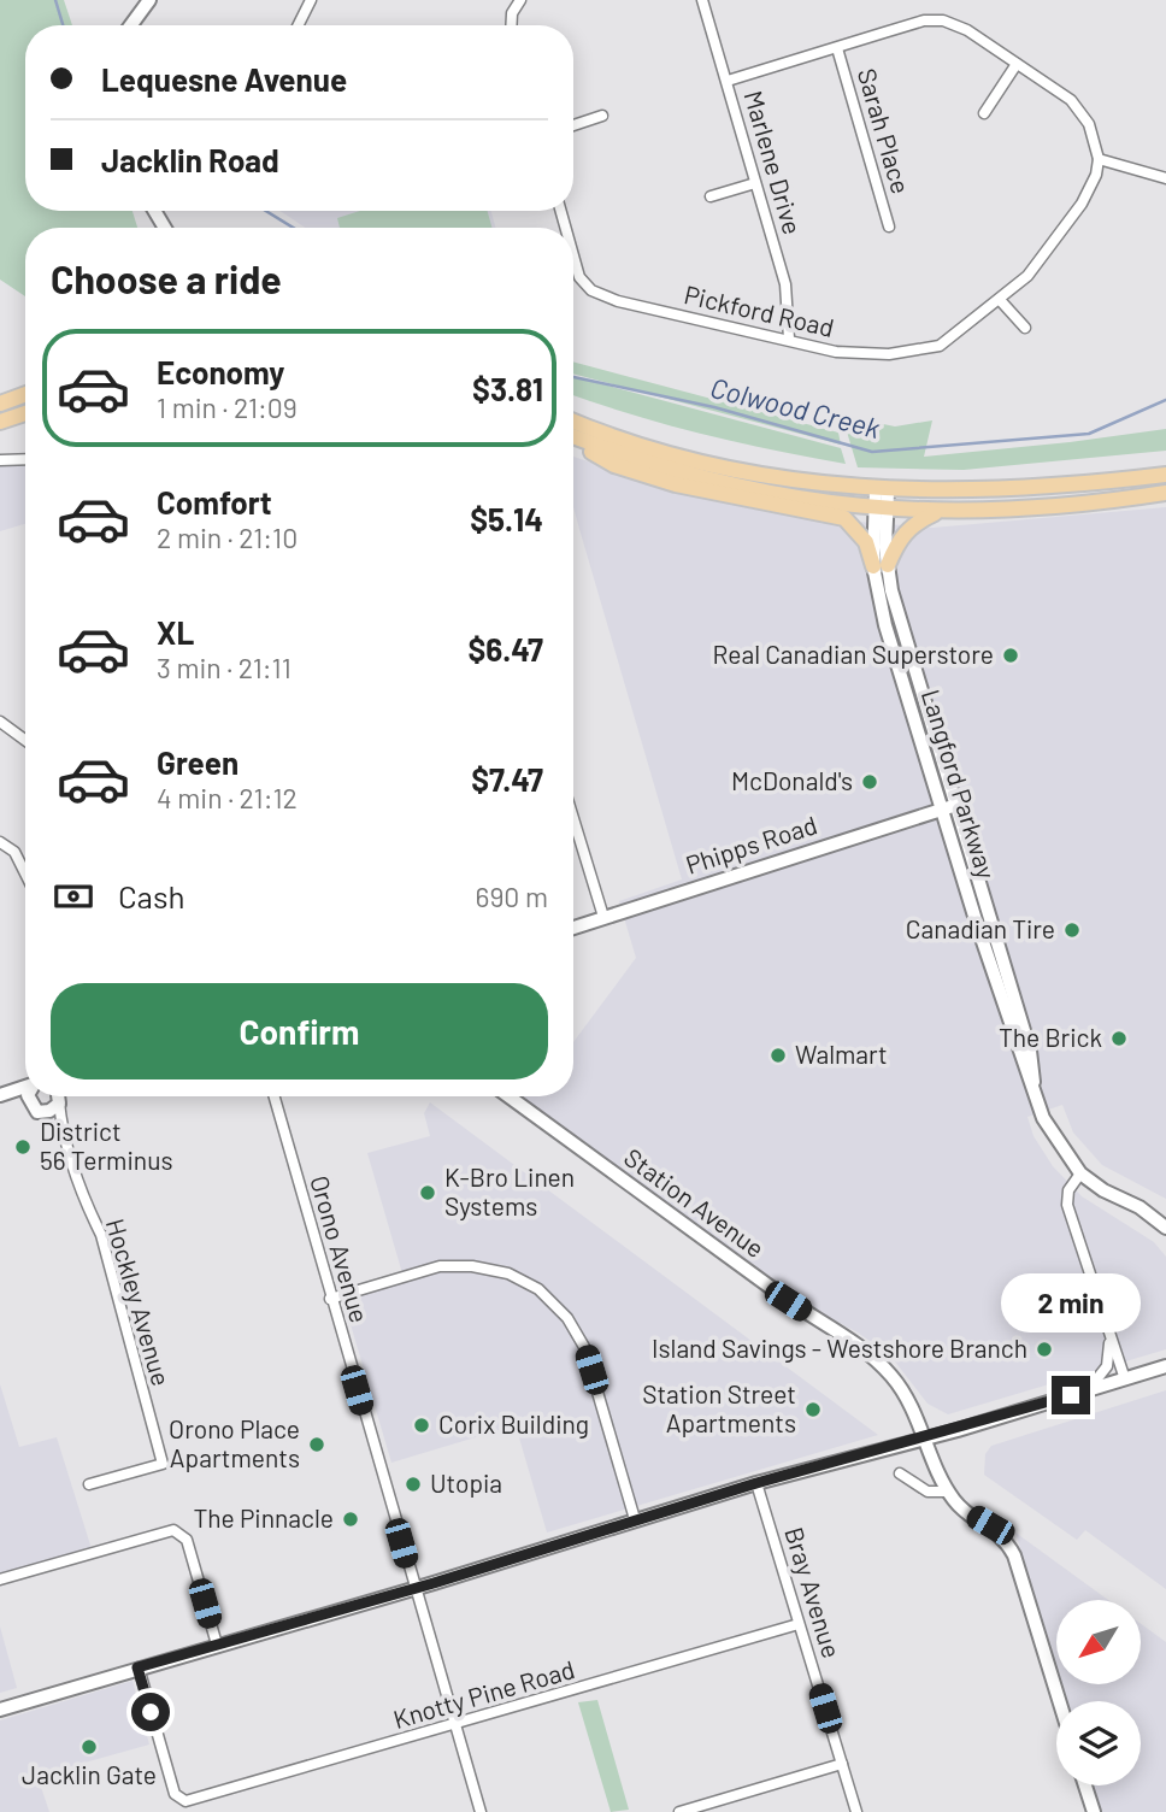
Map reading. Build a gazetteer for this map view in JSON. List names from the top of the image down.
{
  "streets": {
    "main road": ["Langford Parkway", "Phipps Road", "Station Avenue"],
    "street": [
      "Sarah Place",
      "Marlene Drive",
      "Pickford Road",
      "Orono Avenue",
      "Hockley Avenue",
      "Bray Avenue",
      "Knotty Pine Road"
    ]
  },
  "crossings": [
    ["Marlene Drive", "Pickford Road"],
    ["Langford Parkway", "Phipps Road"],
    ["Orono Avenue", "Knotty Pine Road"],
    ["Bray Avenue", "Knotty Pine Road"]
  ],
  "water": ["Colwood Creek"],
  "places": [
    "Real Canadian Superstore",
    "McDonald's",
    "Canadian Tire",
    "The Brick",
    "Walmart",
    "District 56 Terminus",
    "K-Bro Linen Systems",
    "Island Savings - Westshore Branch",
    "Station Street Apartments",
    "Corix Building",
    "Orono Place Apartments",
    "Utopia",
    "The Pinnacle",
    "Jacklin Gate"
  ],
  "north": "bottom left",
  "page": {
    "banner": ["Lequesne Avenue", "Jacklin Road"],
    "heading": "Choose a ride",
    "list": [
      {
        "name": "Economy",
        "note": "1 min · 21:09",
        "value": "$3.81"
      },
      {
        "name": "Comfort",
        "note": "2 min · 21:10",
        "value": "$5.14"
      },
      {
        "name": "XL",
        "note": "3 min · 21:11",
        "value": "$6.47"
      },
      {
        "name": "Green",
        "note": "4 min · 21:12",
        "value": "$7.47"
      }
    ],
    "pay": ["Cash", "690 m"],
    "buttons": "Confirm",
    "bubble": "2 min"
  }
}
